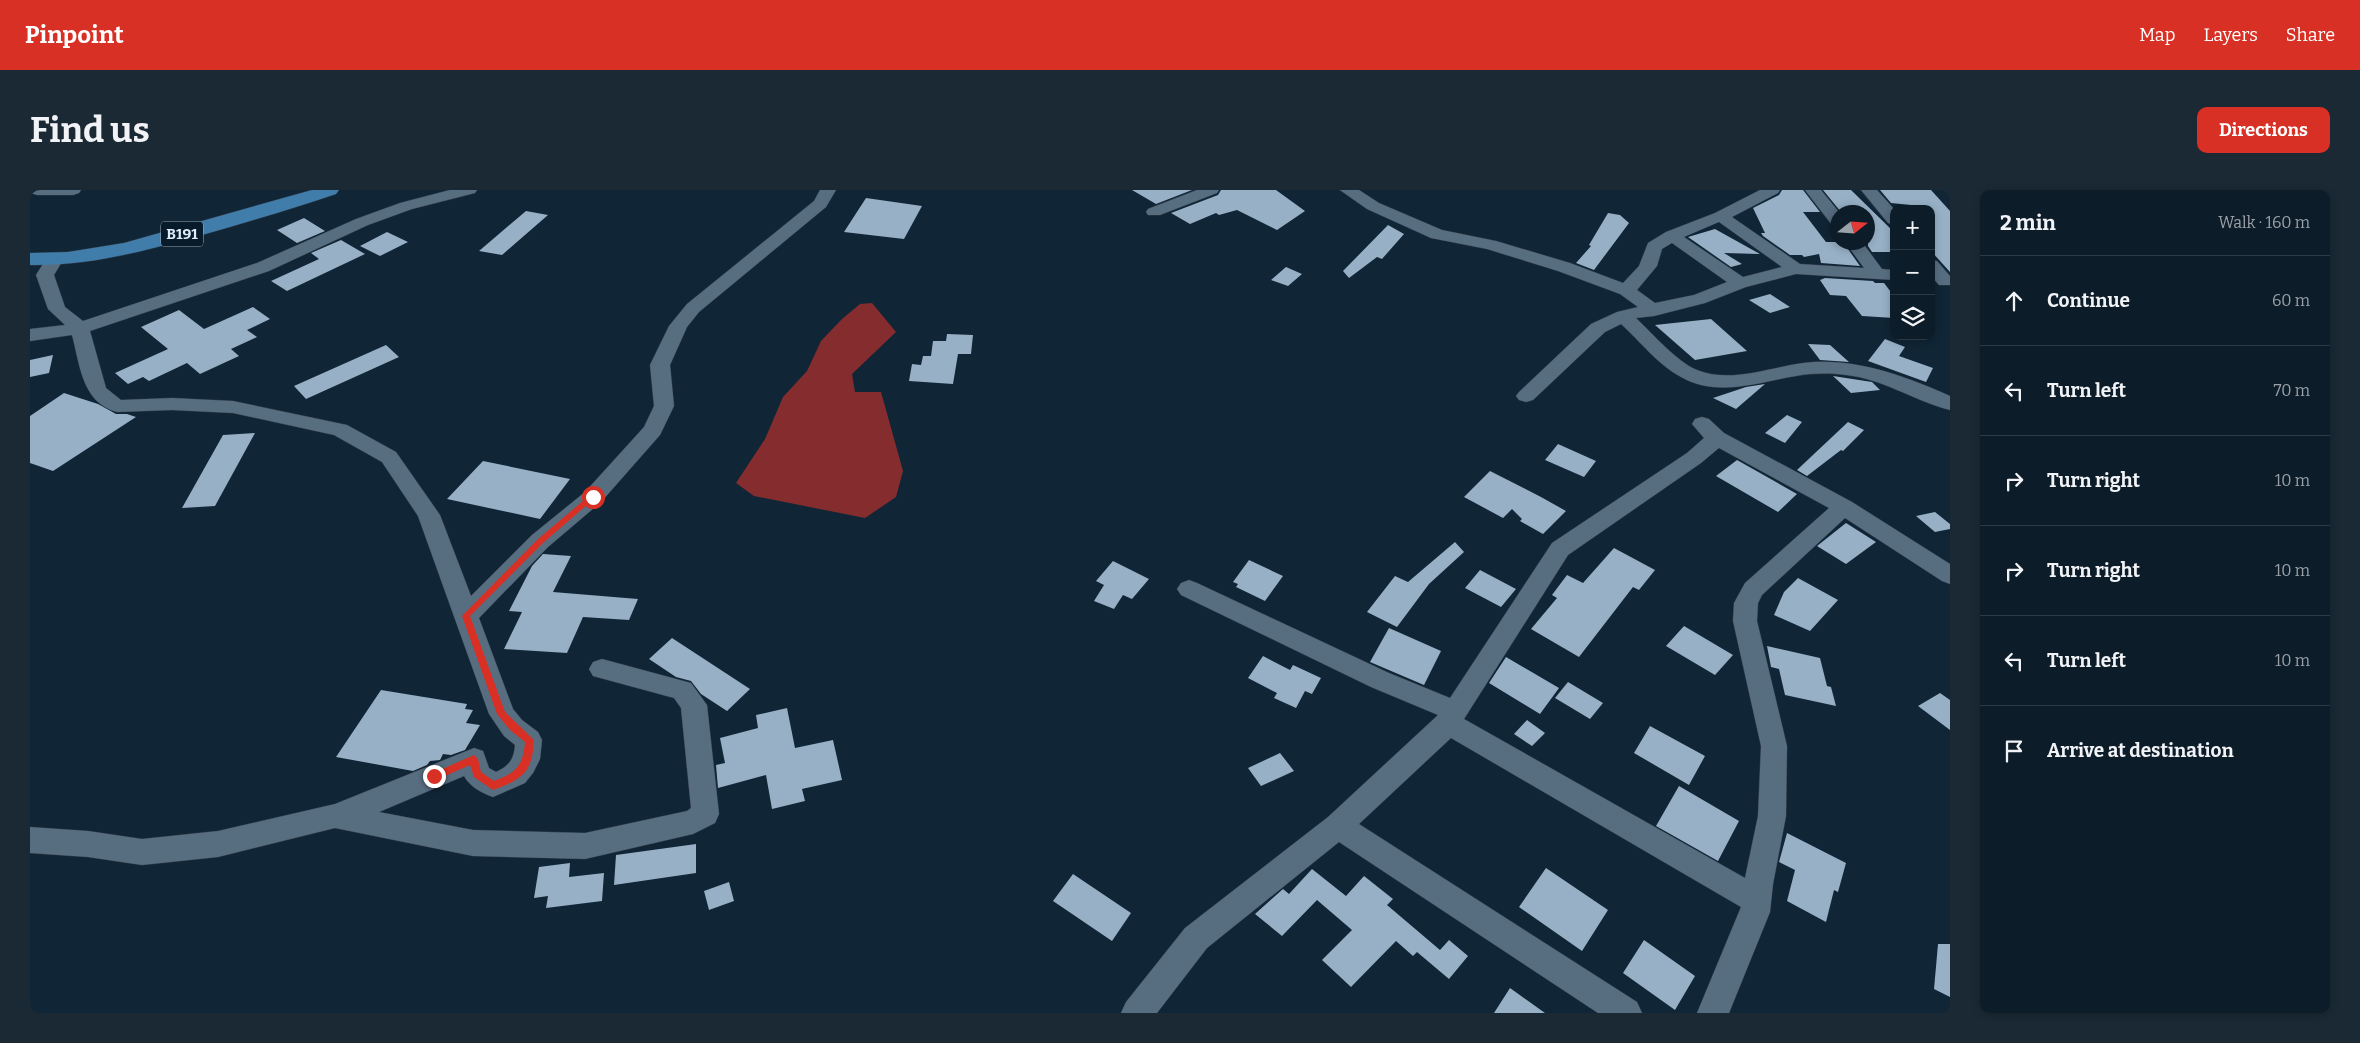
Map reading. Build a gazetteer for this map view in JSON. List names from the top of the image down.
{
  "streets": {
    "main road": ["B191"]
  },
  "north": "right",
  "page": {
    "header": "Pinpoint",
    "nav": ["Map", "Layers", "Share"],
    "buttons": "Directions",
    "title": "Find us",
    "heading": ["2 min", "Walk · 160 m"],
    "map_buttons": ["+", "−"],
    "list": [
      ["Continue", "60 m"],
      ["Turn left", "70 m"],
      ["Turn right", "10 m"],
      ["Turn right", "10 m"],
      ["Turn left", "10 m"],
      "Arrive at destination"
    ]
  }
}
